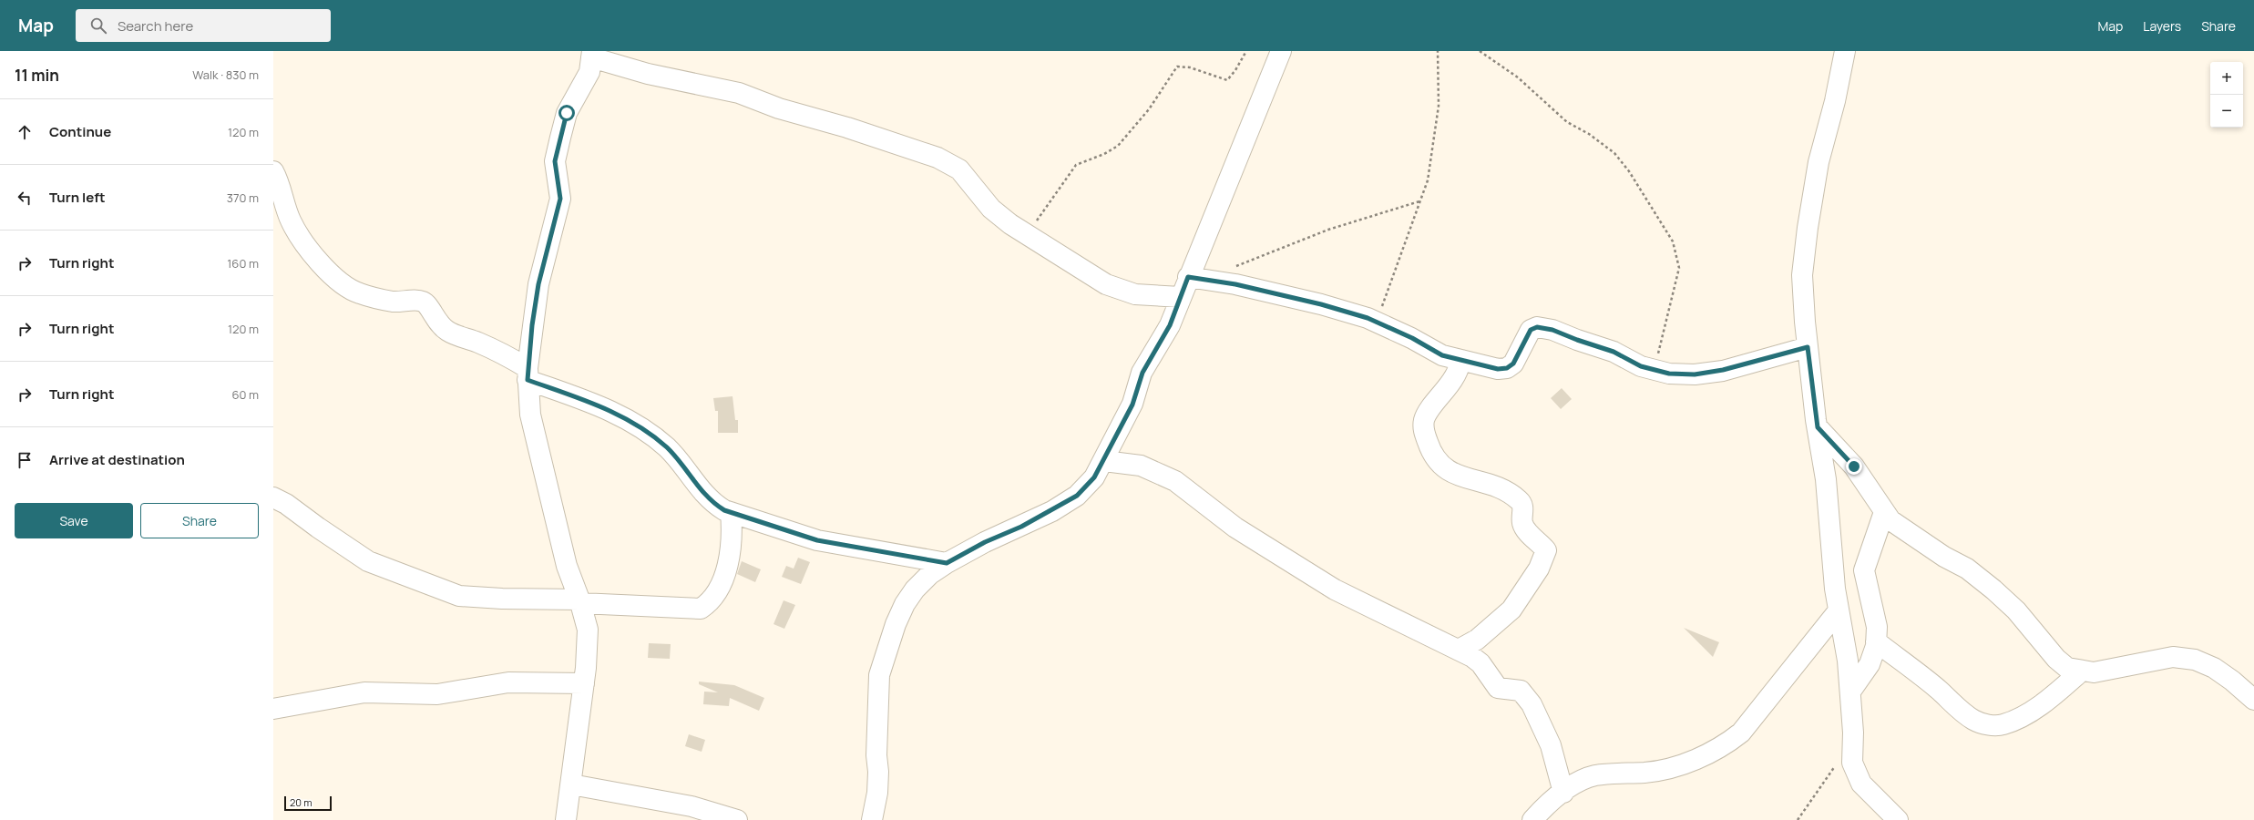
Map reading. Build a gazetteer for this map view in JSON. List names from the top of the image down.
{
  "scale_bar": "20 m",
  "page": {
    "header": "Map",
    "search": "Search here",
    "nav": ["Map", "Layers", "Share"],
    "heading": ["11 min", "Walk · 830 m"],
    "map_buttons": ["+", "−"],
    "list": [
      ["Continue", "120 m"],
      ["Turn left", "370 m"],
      ["Turn right", "160 m"],
      ["Turn right", "120 m"],
      ["Turn right", "60 m"],
      "Arrive at destination"
    ],
    "buttons": ["Save", "Share"],
    "scale": "20 m"
  }
}
